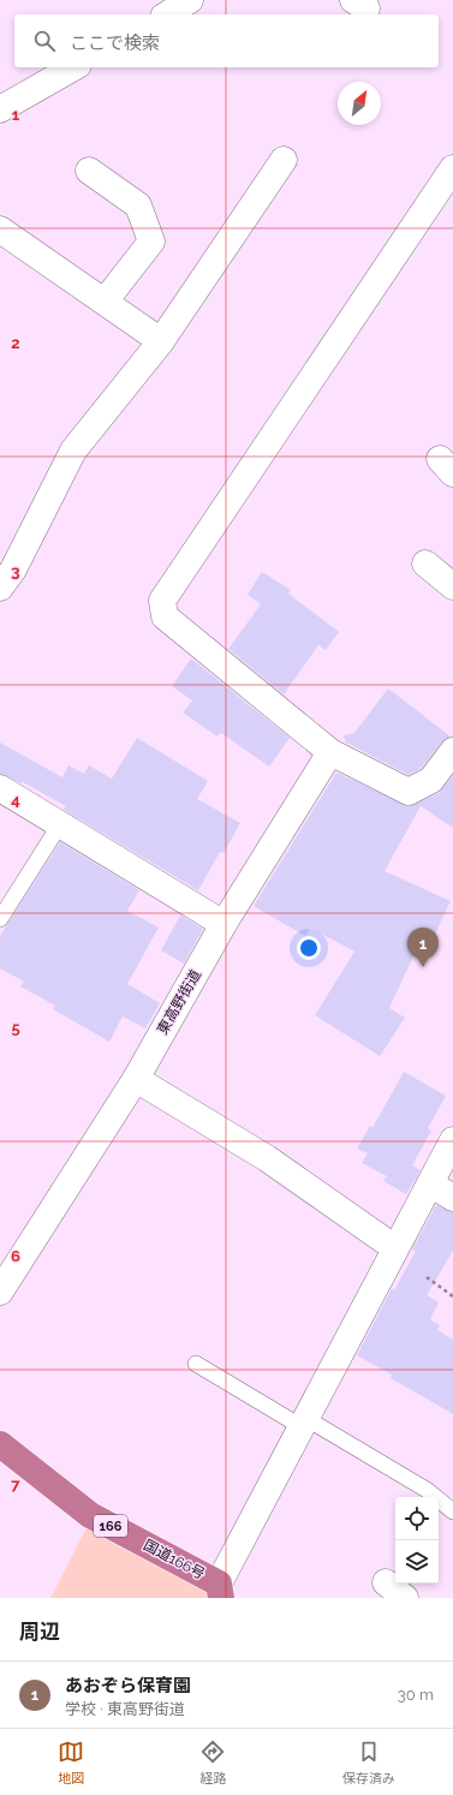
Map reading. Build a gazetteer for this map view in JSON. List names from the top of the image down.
{
  "streets": {
    "highway": ["166", "国道166号"],
    "street": ["東高野街道"]
  },
  "north": "top right",
  "page": {
    "search": "ここで検索",
    "pins": "1",
    "heading": "周辺",
    "list": [
      {
        "mark": "1",
        "name": "あおぞら保育園",
        "note": "学校 · 東高野街道",
        "value": "30 m"
      }
    ],
    "nav": ["地図", "経路", "保存済み"]
  },
  "grid": {
    "rows": [
      "1",
      "2",
      "3",
      "4",
      "5",
      "6",
      "7"
    ]
  }
}
